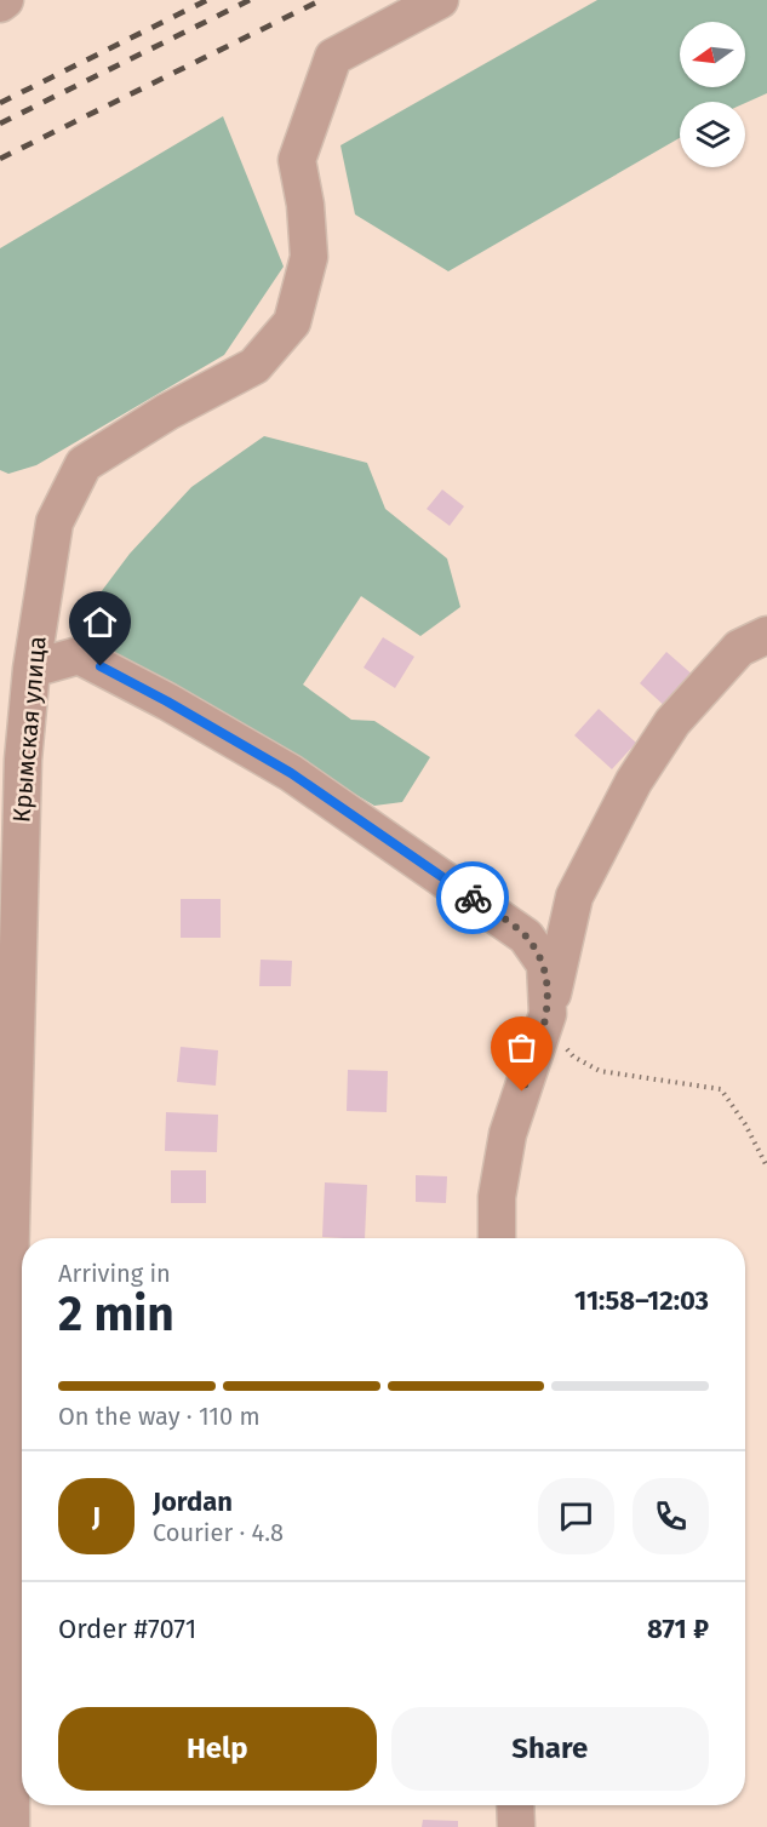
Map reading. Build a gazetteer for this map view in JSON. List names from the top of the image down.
{
  "streets": {
    "street": ["Крымская улица"]
  },
  "north": "left",
  "page": {
    "heading": ["2 min", "Arriving in", "11:58–12:03"],
    "panel": [
      "Jordan",
      "Courier · 4.8",
      "Order #7071",
      "871 ₽"
    ],
    "bar": "On the way · 110 m",
    "round": "J",
    "buttons": ["Help", "Share"]
  }
}
